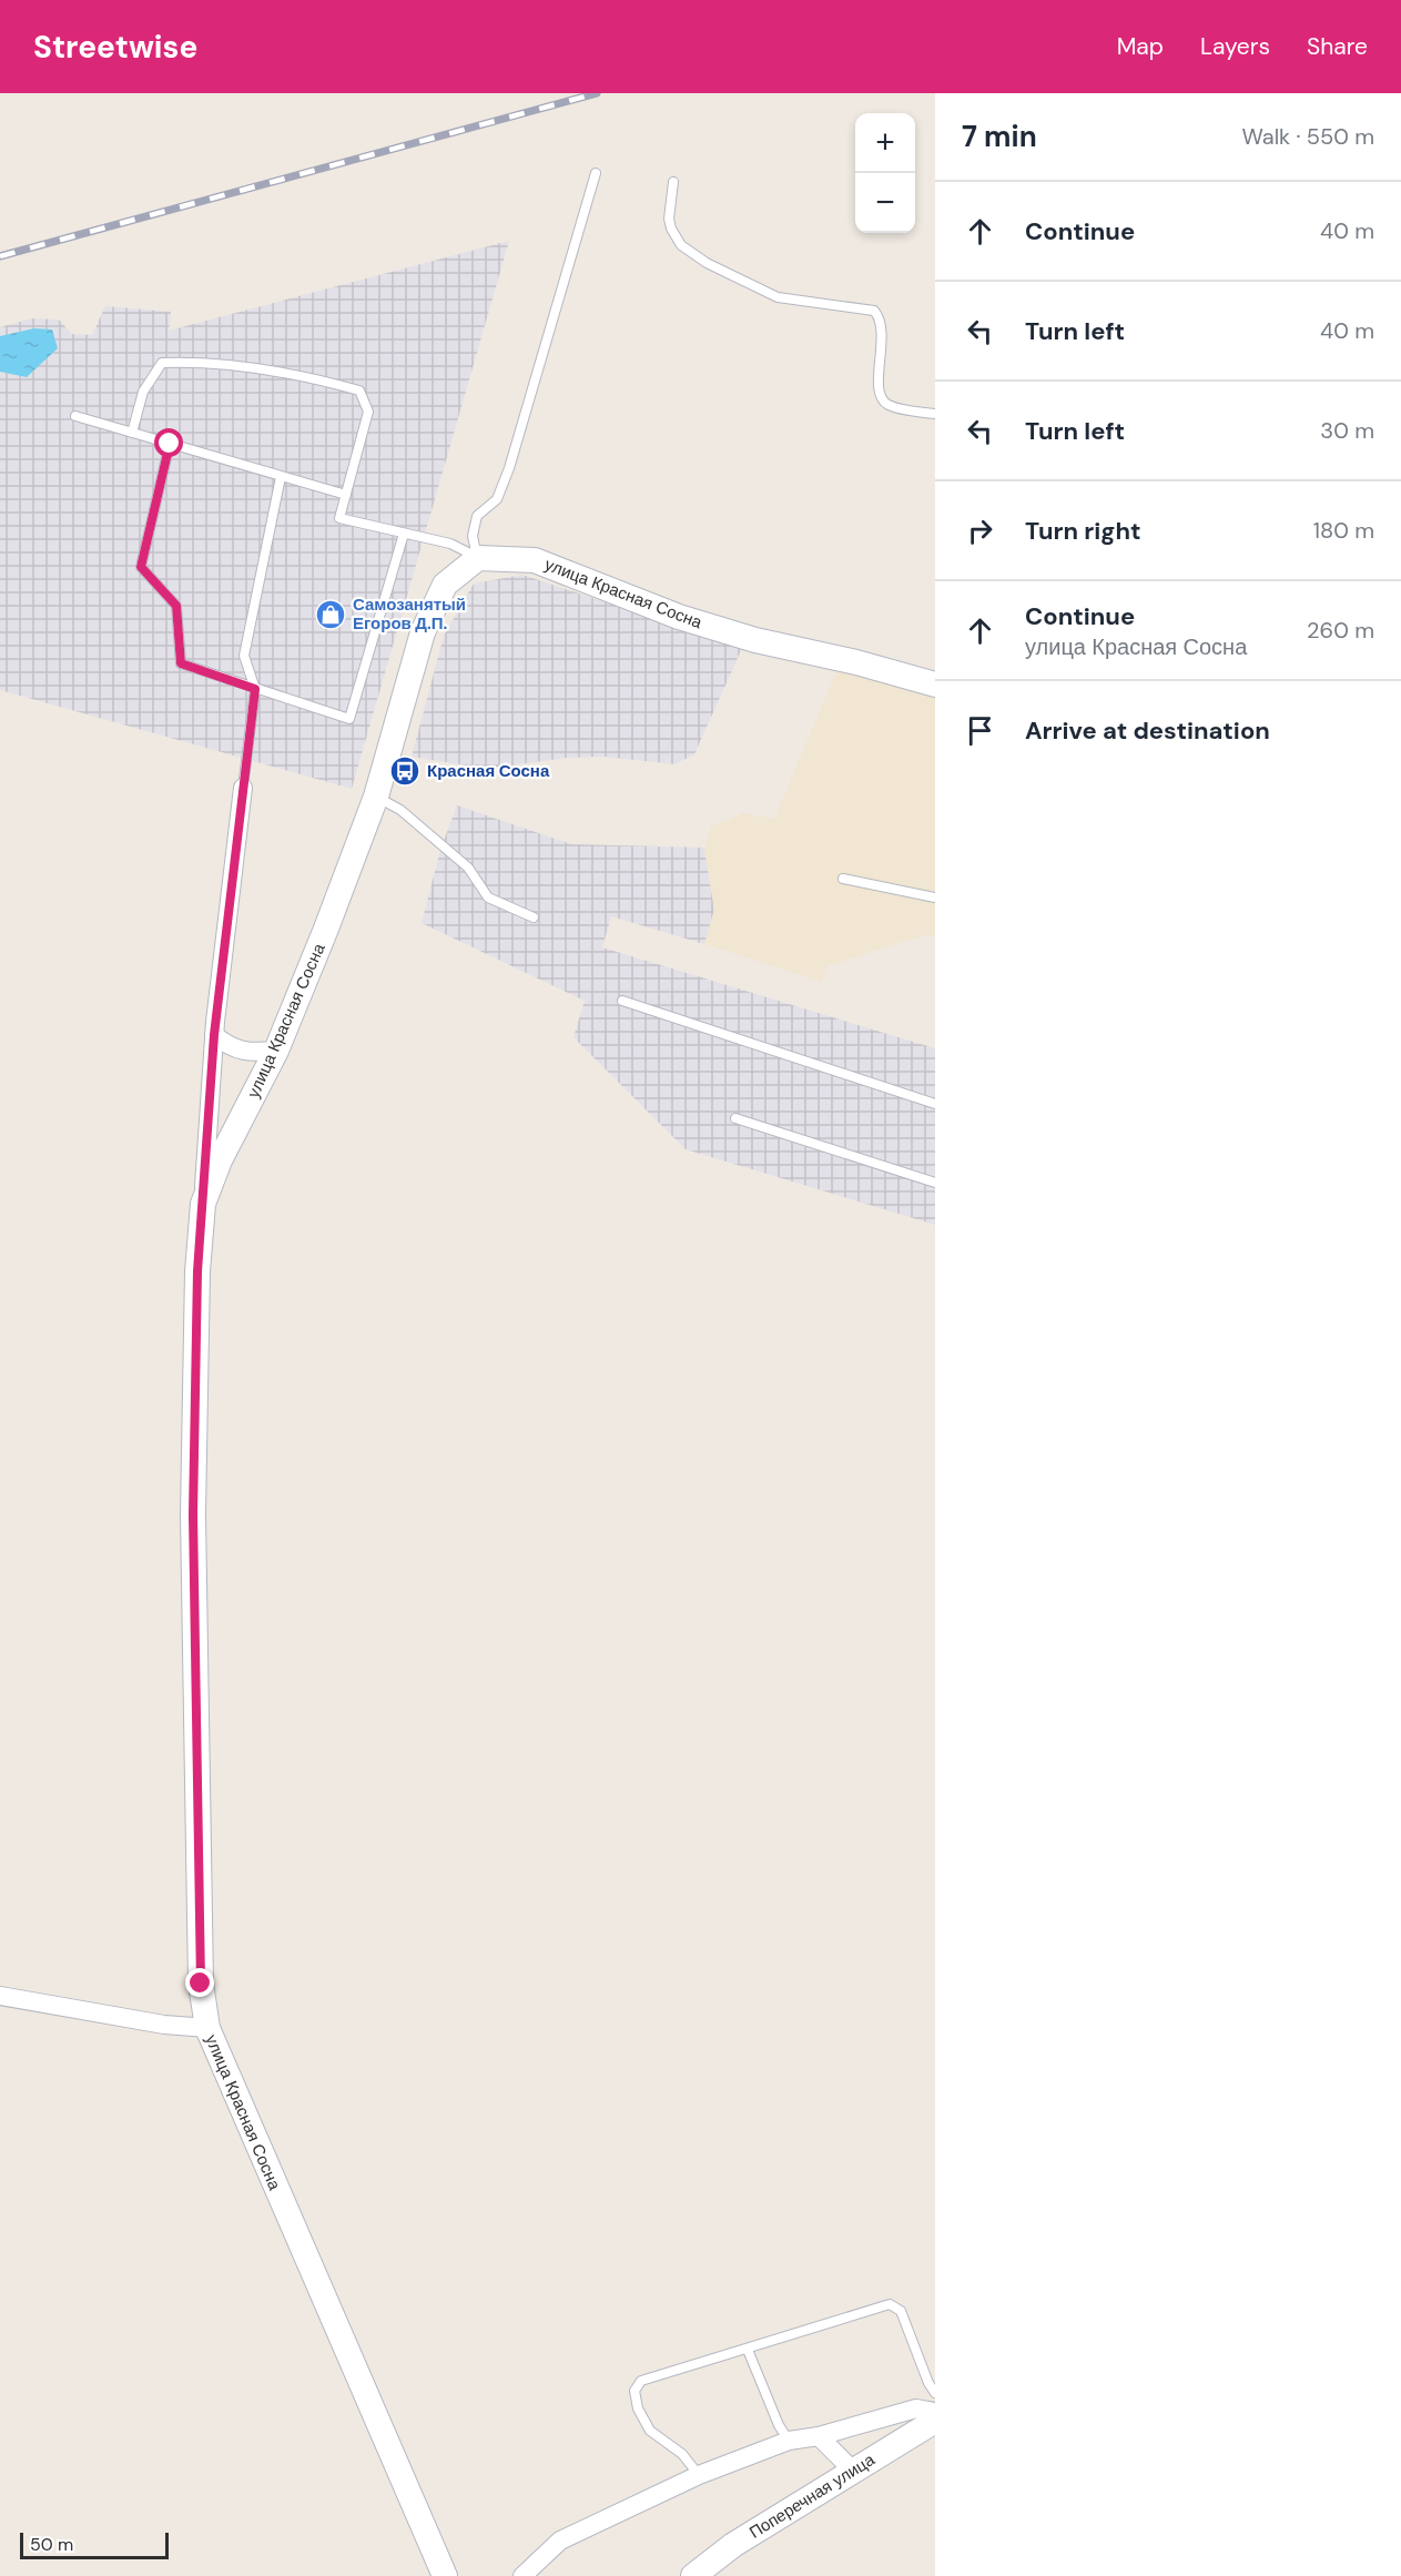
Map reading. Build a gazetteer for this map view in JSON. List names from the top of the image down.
{
  "streets": {
    "street": ["улица Красная Сосна", "Поперечная улица"]
  },
  "places": {
    "shop": ["Самозанятый Егоров Д.П."],
    "bus stop": ["Красная Сосна"]
  },
  "scale_bar": "50 m",
  "page": {
    "header": "Streetwise",
    "nav": ["Map", "Layers", "Share"],
    "heading": ["7 min", "Walk · 550 m"],
    "map_buttons": ["+", "−"],
    "list": [
      ["Continue", "40 m"],
      ["Turn left", "40 m"],
      ["Turn left", "30 m"],
      ["Turn right", "180 m"],
      ["Continue", "улица Красная Сосна", "260 m"],
      "Arrive at destination"
    ],
    "scale": "50 m"
  }
}
